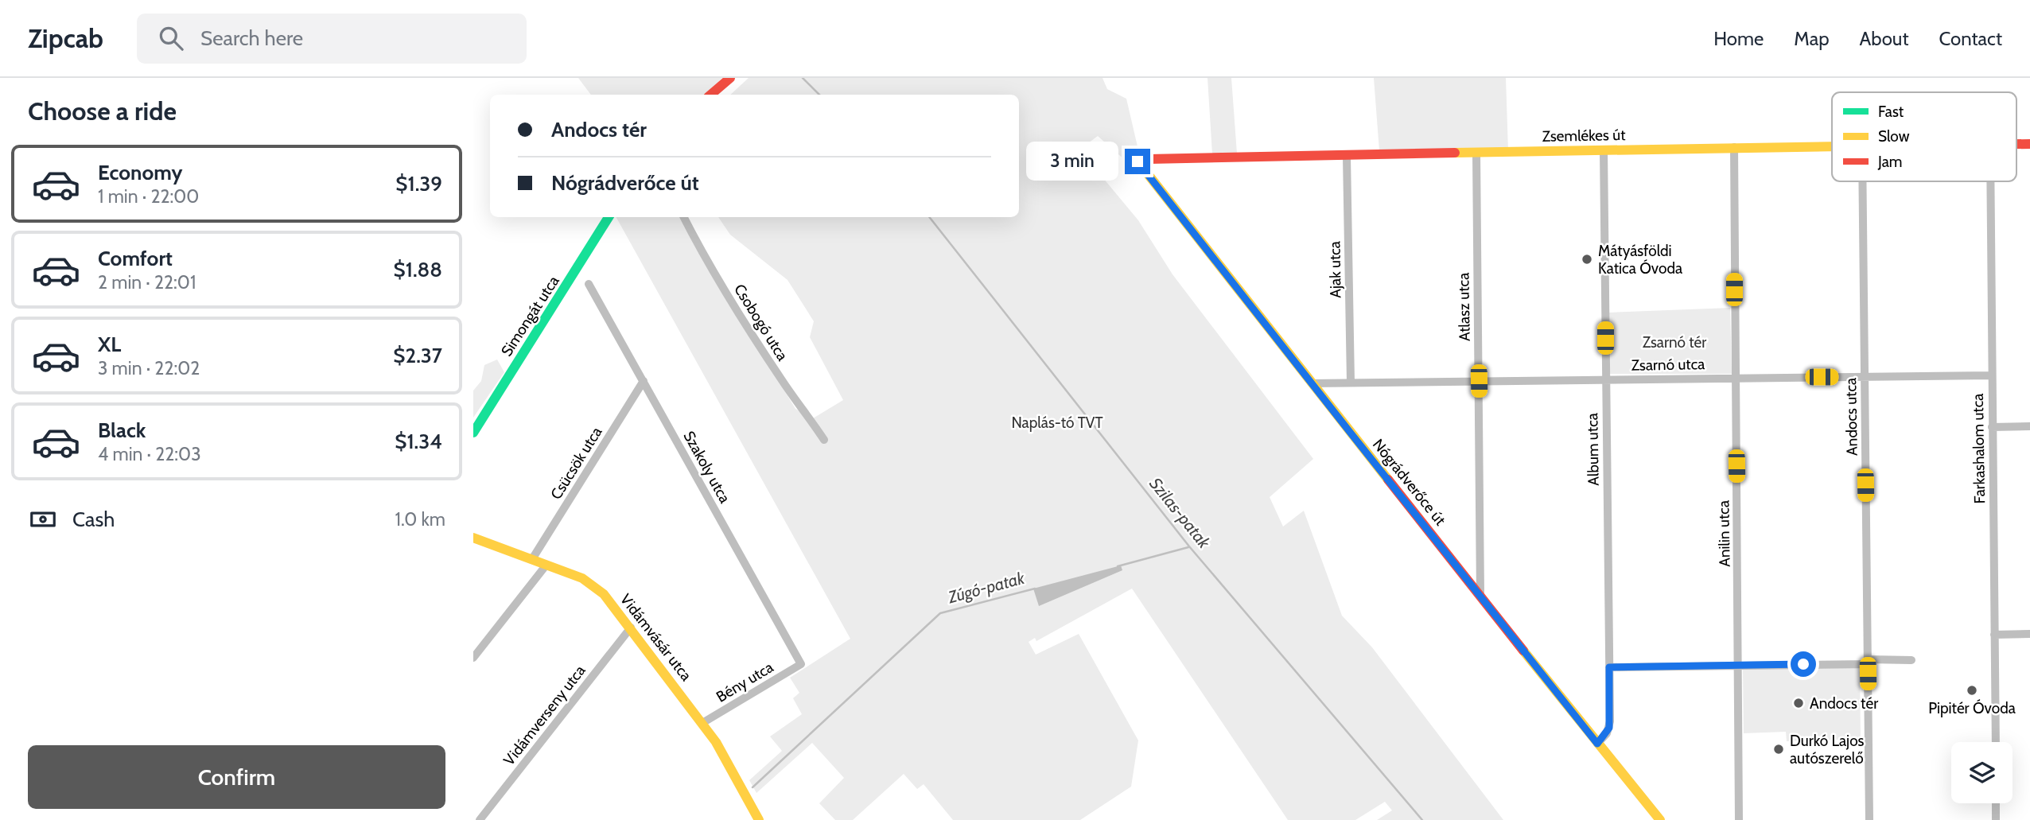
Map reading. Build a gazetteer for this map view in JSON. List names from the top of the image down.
{
  "streets": {
    "street": [
      "Zsemlékes út",
      "Ajak utca",
      "Atlasz utca",
      "Simongát utca",
      "Csobogó utca",
      "Zsarnó utca",
      "Andocs utca",
      "Farkashalom utca",
      "Album utca",
      "Csücsök utca",
      "Szakoly utca",
      "Nógrádverőce út",
      "Anilin utca",
      "Vidámvásár utca",
      "Bény utca",
      "Vidámverseny utca"
    ]
  },
  "crossings": [
    ["Zsemlékes út", "Ajak utca"],
    ["Zsemlékes út", "Atlasz utca"],
    ["Zsemlékes út", "Album utca"],
    ["Zsemlékes út", "Nógrádverőce út"],
    ["Zsemlékes út", "Anilin utca"],
    ["Ajak utca", "Zsarnó utca"],
    ["Atlasz utca", "Zsarnó utca"],
    ["Atlasz utca", "Nógrádverőce út"],
    ["Zsarnó utca", "Andocs utca"],
    ["Zsarnó utca", "Farkashalom utca"],
    ["Zsarnó utca", "Album utca"],
    ["Zsarnó utca", "Nógrádverőce út"],
    ["Zsarnó utca", "Anilin utca"],
    ["Album utca", "Nógrádverőce út"],
    ["Csücsök utca", "Szakoly utca"],
    ["Csücsök utca", "Vidámvásár utca"],
    ["Szakoly utca", "Bény utca"],
    ["Vidámvásár utca", "Bény utca"],
    ["Vidámvásár utca", "Vidámverseny utca"]
  ],
  "water": ["Szilas-patak", "Zúgó-patak"],
  "parks": ["Zsarnó tér", "Naplás-tó TVT"],
  "places": [
    "Mátyásföldi Katica Óvoda",
    "Pipitér Óvoda",
    "Andocs tér",
    "Durkó Lajos autószerelő"
  ],
  "legend": ["Fast", "Slow", "Jam"],
  "page": {
    "header": "Zipcab",
    "search": "Search here",
    "nav": [
      "Home",
      "Map",
      "About",
      "Contact"
    ],
    "heading": "Choose a ride",
    "banner": ["Andocs tér", "Nógrádverőce út"],
    "bubble": "3 min",
    "list": [
      {
        "name": "Economy",
        "note": "1 min · 22:00",
        "value": "$1.39"
      },
      {
        "name": "Comfort",
        "note": "2 min · 22:01",
        "value": "$1.88"
      },
      {
        "name": "XL",
        "note": "3 min · 22:02",
        "value": "$2.37"
      },
      {
        "name": "Black",
        "note": "4 min · 22:03",
        "value": "$1.34"
      }
    ],
    "pay": ["Cash", "1.0 km"],
    "buttons": "Confirm"
  }
}
